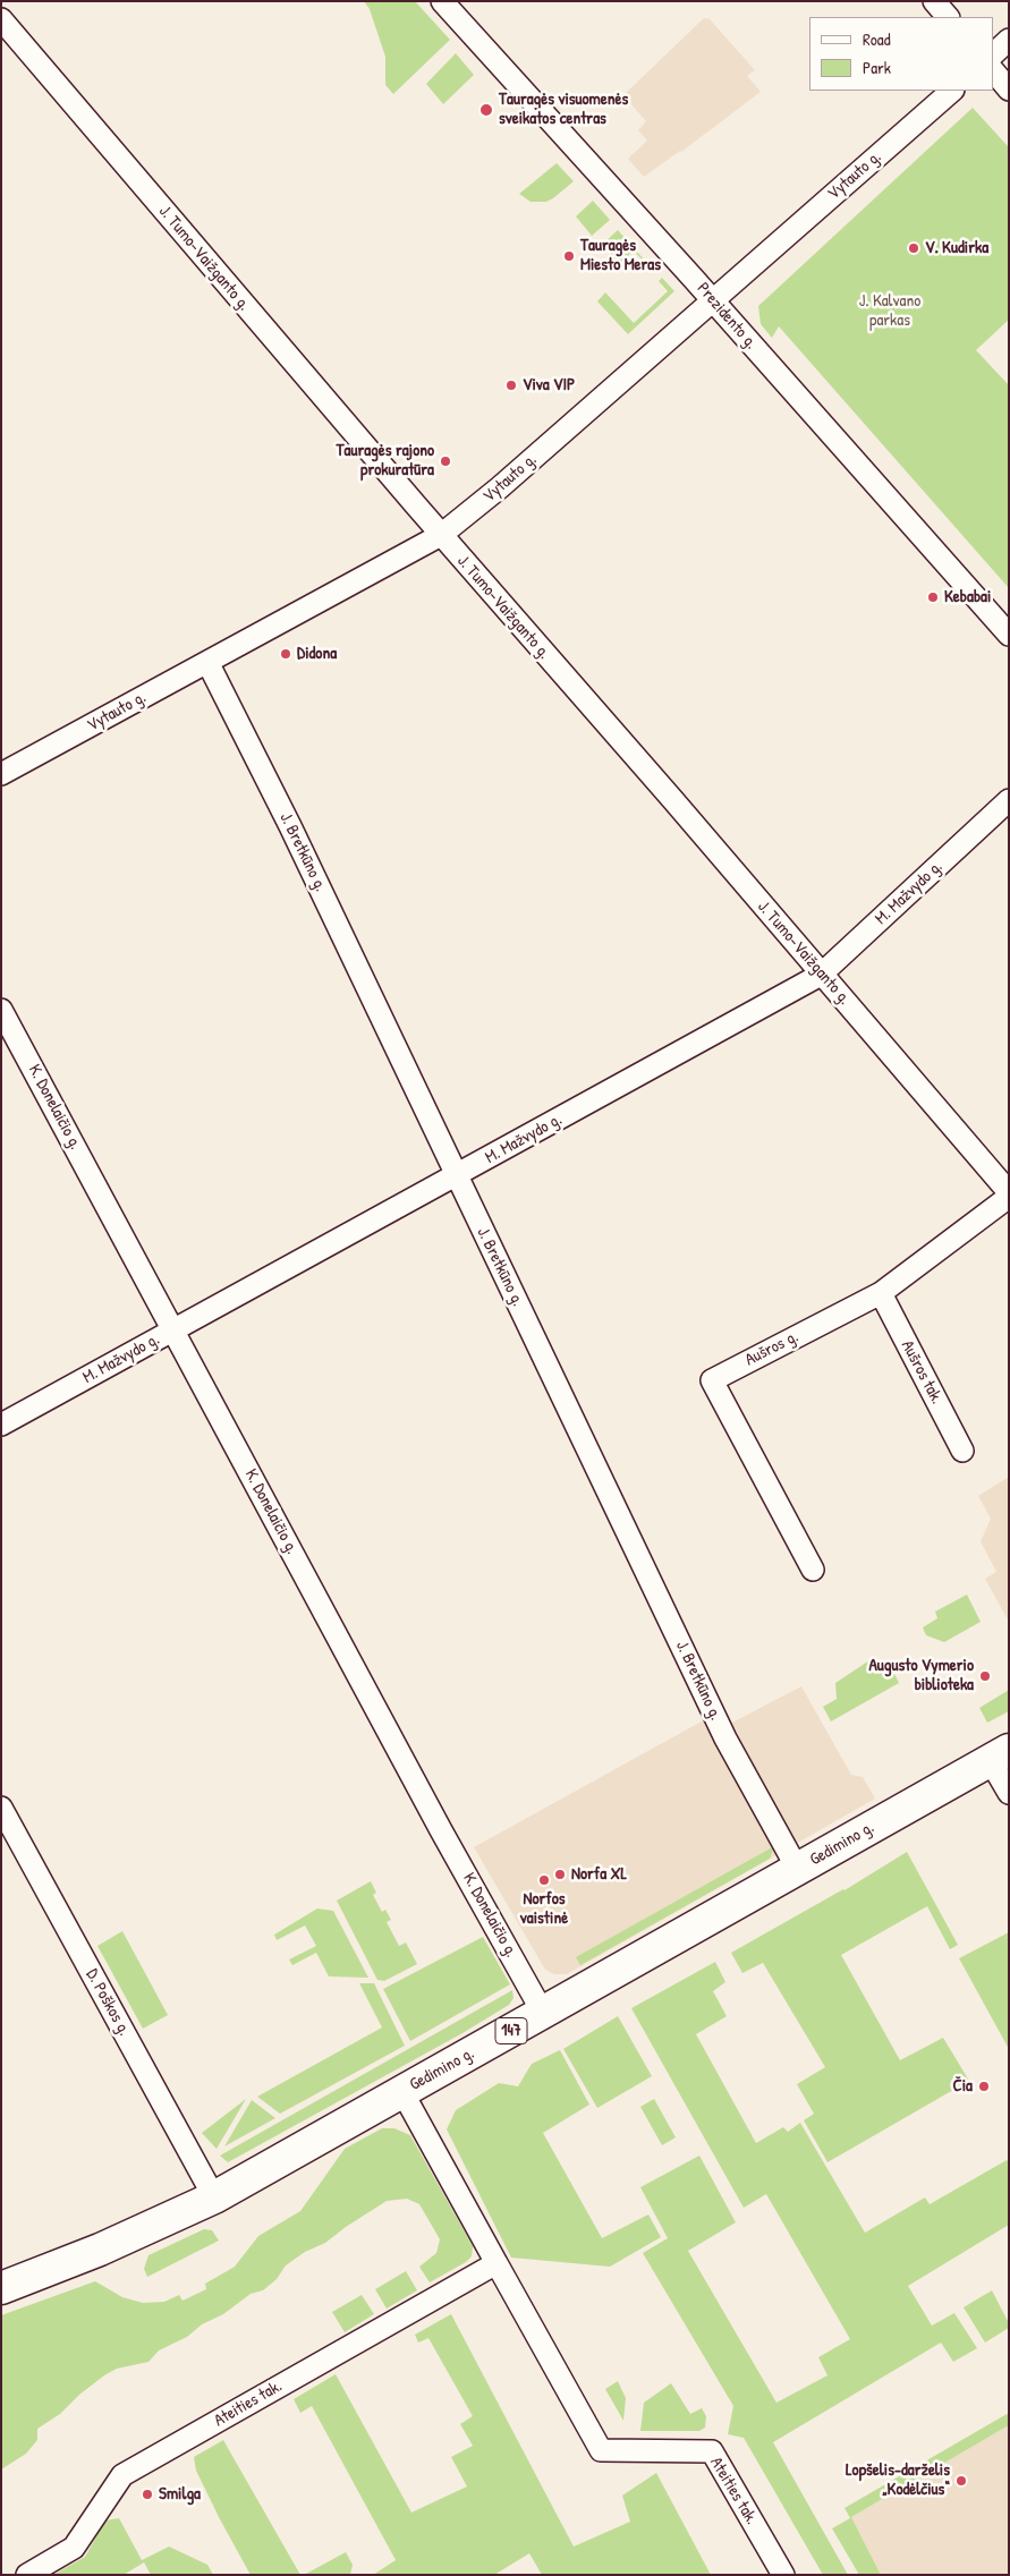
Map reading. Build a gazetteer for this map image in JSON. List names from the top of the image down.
{
  "streets": {
    "main road": ["Gedimino g.", "147"],
    "street": [
      "Vytauto g.",
      "J. Tumo-Vaižganto g.",
      "Prezidento g.",
      "J. Bretkūno g.",
      "M. Mažvydo g.",
      "K. Donelaičio g.",
      "Aušros g.",
      "Aušros tak.",
      "D. Poškos g.",
      "Ateities tak."
    ]
  },
  "crossings": [
    ["Vytauto g.", "J. Tumo-Vaižganto g."],
    ["Vytauto g.", "Prezidento g."],
    ["Vytauto g.", "J. Bretkūno g."],
    ["J. Tumo-Vaižganto g.", "M. Mažvydo g."],
    ["J. Bretkūno g.", "M. Mažvydo g."],
    ["J. Bretkūno g.", "Gedimino g."],
    ["M. Mažvydo g.", "K. Donelaičio g."],
    ["K. Donelaičio g.", "Gedimino g."],
    ["Aušros g.", "Aušros tak."],
    ["Gedimino g.", "D. Poškos g."],
    ["Gedimino g.", "Ateities tak."]
  ],
  "parks": ["J. Kalvano parkas"],
  "places": [
    "Tauragės visuomenės sveikatos centras",
    "V. Kudirka",
    "Tauragės Miesto Meras",
    "Viva VIP",
    "Tauragės rajono prokuratūra",
    "Kebabai",
    "Didona",
    "Augusto Vymerio biblioteka",
    "Norfa XL",
    "Norfos vaistinė",
    "Čia",
    "Lopšelis-darželis „Kodėlčius“",
    "Smilga"
  ],
  "legend": ["Road", "Park"]
}
